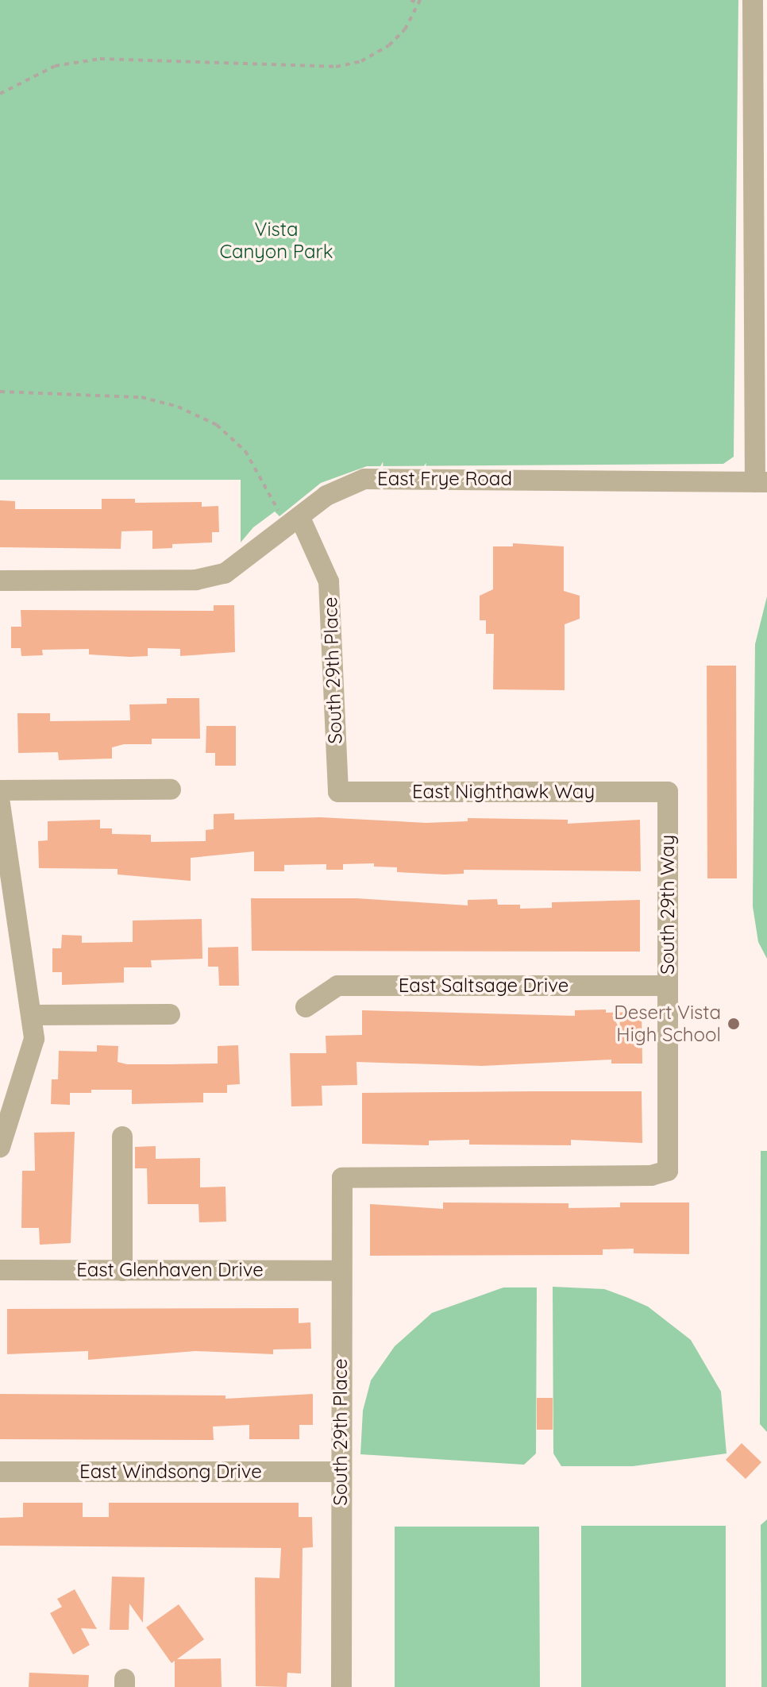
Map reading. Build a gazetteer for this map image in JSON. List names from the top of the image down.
{
  "streets": {
    "street": [
      "East Frye Road",
      "South 29th Place",
      "East Nighthawk Way",
      "South 29th Way",
      "East Saltsage Drive",
      "East Glenhaven Drive",
      "East Windsong Drive"
    ]
  },
  "crossings": [
    ["East Frye Road", "South 29th Place"],
    ["South 29th Place", "East Nighthawk Way"],
    ["South 29th Place", "South 29th Way"],
    ["South 29th Place", "East Glenhaven Drive"],
    ["South 29th Place", "East Windsong Drive"],
    ["East Nighthawk Way", "South 29th Way"],
    ["South 29th Way", "East Saltsage Drive"]
  ],
  "parks": ["Vista Canyon Park"],
  "places": ["Desert Vista High School"]
}
